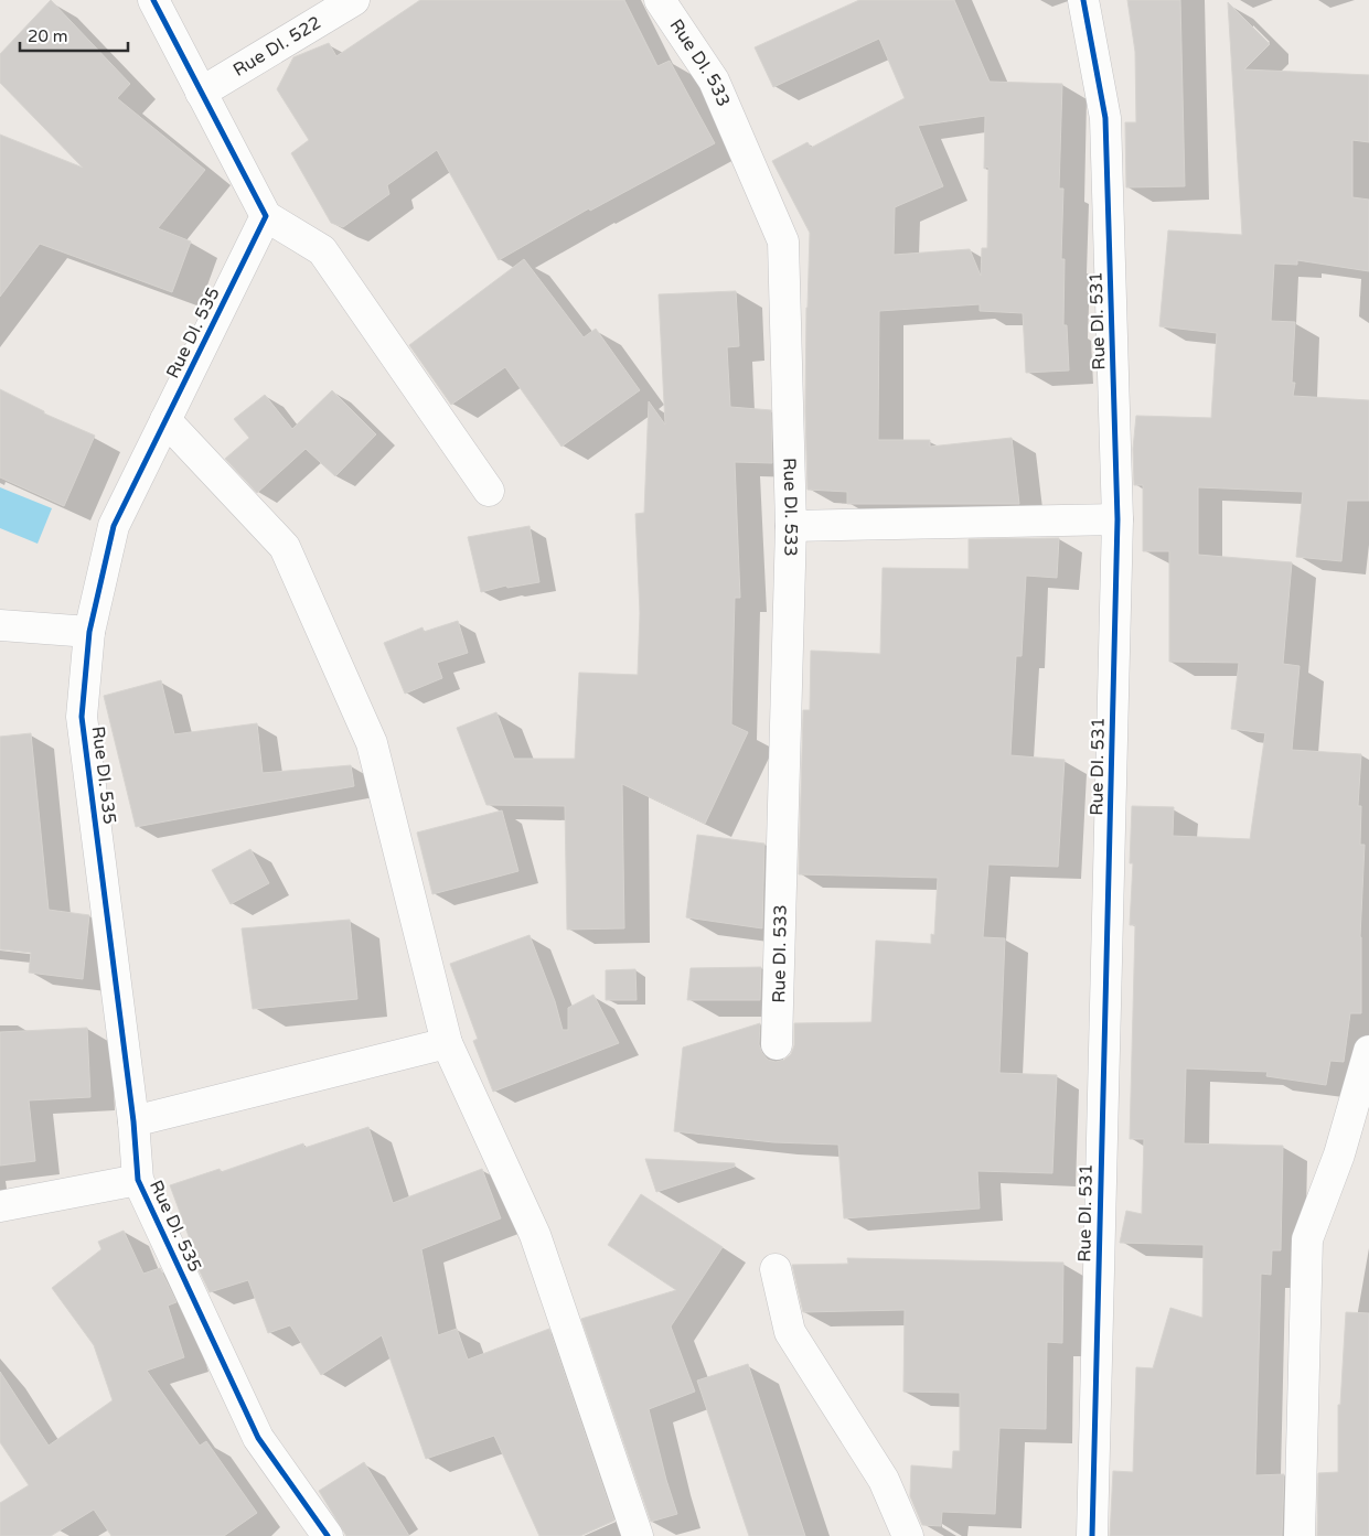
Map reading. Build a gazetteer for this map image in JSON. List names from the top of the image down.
{
  "streets": {
    "street": [
      "Rue DI. 522",
      "Rue DI. 533",
      "Rue DI. 531",
      "Rue DI. 535"
    ]
  },
  "scale_bar": "20 m"
}
